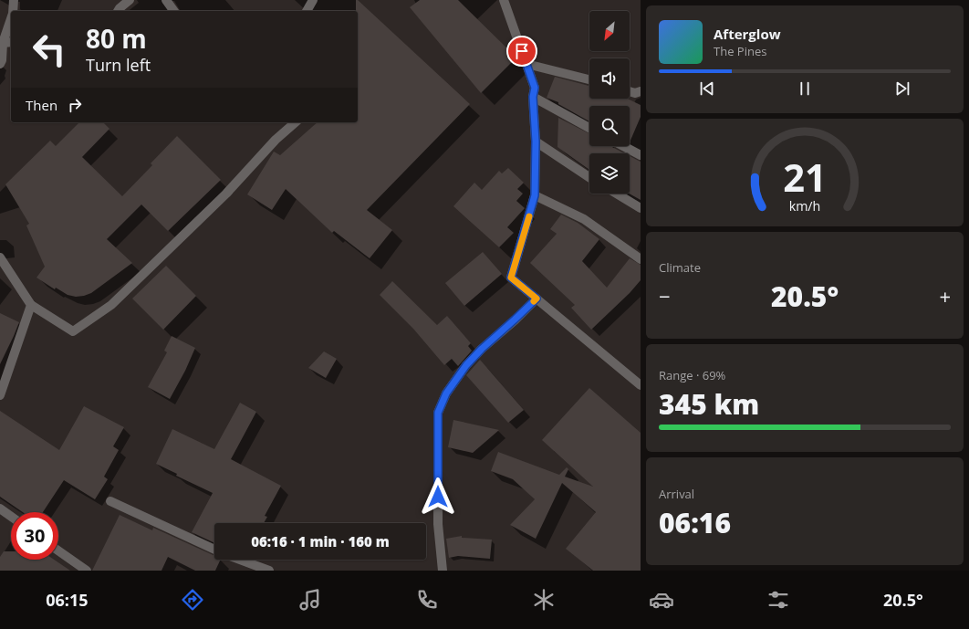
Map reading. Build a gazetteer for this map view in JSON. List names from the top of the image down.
{
  "north": "bottom left",
  "page": {
    "turn": ["80 m", "Turn left"],
    "song": ["Afterglow", "The Pines"],
    "then": "Then",
    "tile": [
      "Climate",
      ["Range · 69%", "345 km"],
      ["Arrival", "06:16"]
    ],
    "heat": ["−", "20.5°", "+"],
    "limit": "30",
    "trip": "06:16 · 1 min · 160 m",
    "tabs": ["06:15", "20.5°"],
    "gauge": ["21", "km/h"]
  }
}
